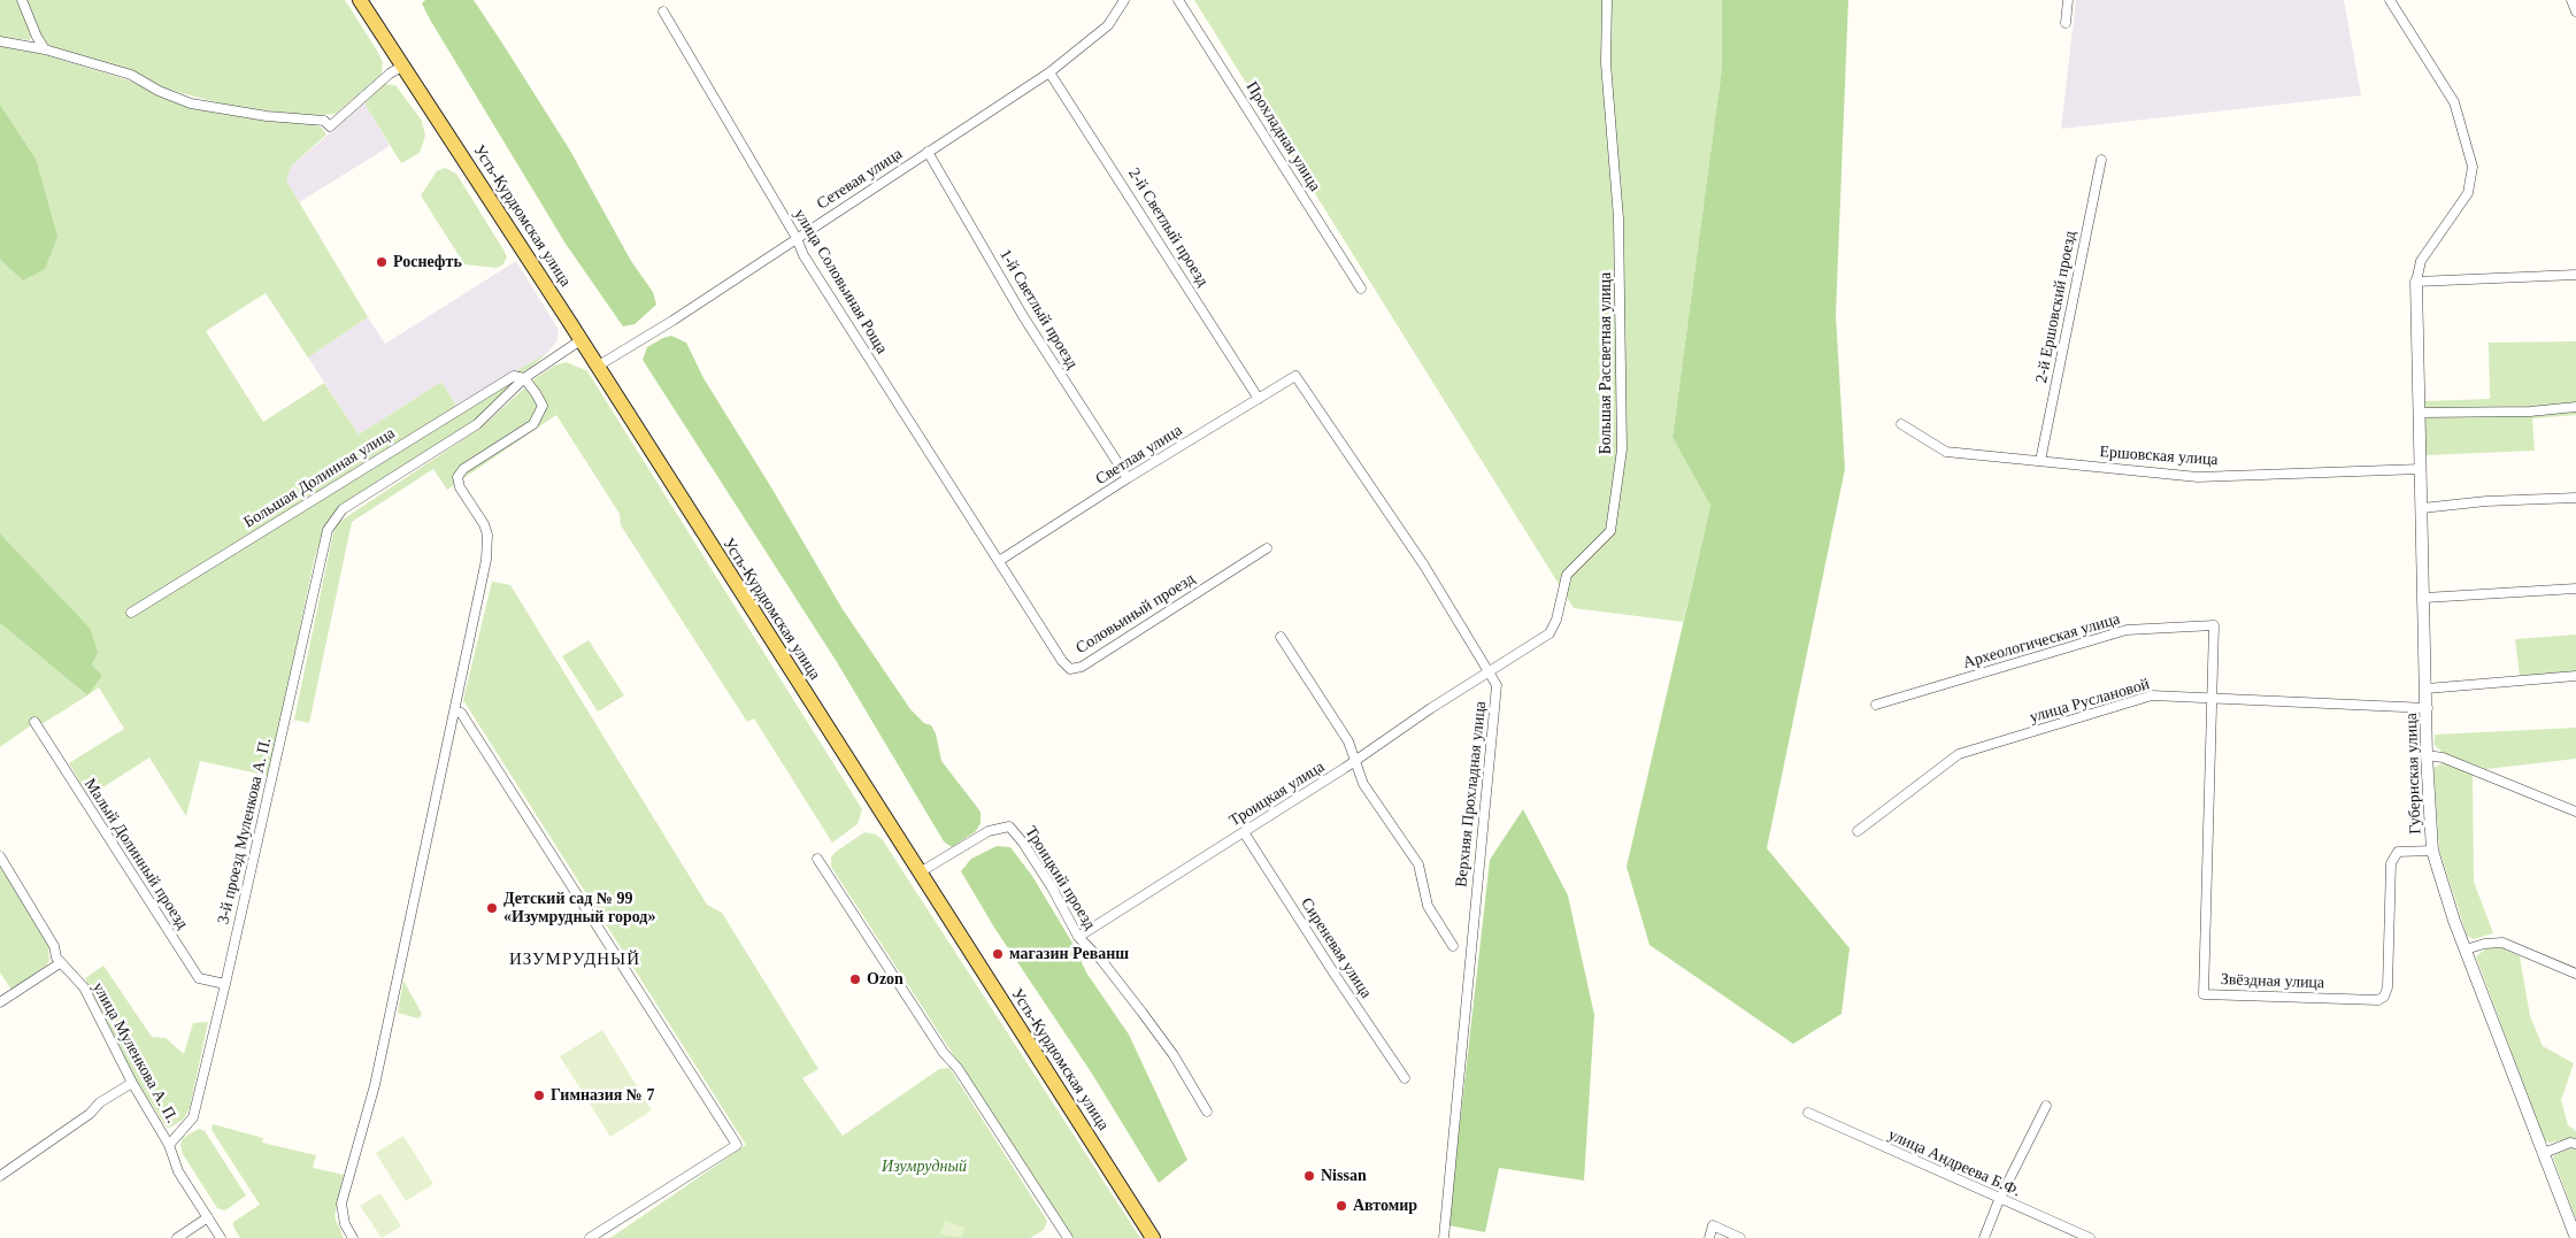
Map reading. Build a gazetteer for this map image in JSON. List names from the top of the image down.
{
  "streets": {
    "main road": ["Усть-Курдюмская улица"],
    "street": [
      "Прохладная улица",
      "Сетевая улица",
      "2-й Светлый проезд",
      "улица Соловьиная Роща",
      "2-й Ершовский проезд",
      "1-й Светлый проезд",
      "Большая Рассветная улица",
      "Светлая улица",
      "Ершовская улица",
      "Большая Долинная улица",
      "Соловьиный проезд",
      "Археологическая улица",
      "улица Руслановой",
      "Губернская улица",
      "Троицкая улица",
      "Верхняя Прохладная улица",
      "3-й проезд Муленкова А. П.",
      "Малый Долинный проезд",
      "Троицкий проезд",
      "Сиреневая улица",
      "Звёздная улица",
      "улица Муленкова А. П.",
      "улица Андреева Б.Ф."
    ]
  },
  "crossings": [
    ["Сетевая улица", "Усть-Курдюмская улица"],
    ["Сетевая улица", "2-й Светлый проезд"],
    ["Сетевая улица", "улица Соловьиная Роща"],
    ["Сетевая улица", "1-й Светлый проезд"],
    ["Усть-Курдюмская улица", "Большая Долинная улица"],
    ["Усть-Курдюмская улица", "Троицкий проезд"],
    ["2-й Светлый проезд", "Светлая улица"],
    ["улица Соловьиная Роща", "Светлая улица"],
    ["улица Соловьиная Роща", "Соловьиный проезд"],
    ["2-й Ершовский проезд", "Ершовская улица"],
    ["1-й Светлый проезд", "Светлая улица"],
    ["Большая Рассветная улица", "Троицкая улица"],
    ["Большая Рассветная улица", "Верхняя Прохладная улица"],
    ["Светлая улица", "Соловьиный проезд"],
    ["Светлая улица", "Верхняя Прохладная улица"],
    ["Ершовская улица", "Губернская улица"],
    ["Большая Долинная улица", "3-й проезд Муленкова А. П."],
    ["Археологическая улица", "улица Руслановой"],
    ["Археологическая улица", "Звёздная улица"],
    ["улица Руслановой", "Губернская улица"],
    ["улица Руслановой", "Звёздная улица"],
    ["Губернская улица", "Звёздная улица"],
    ["Троицкая улица", "Верхняя Прохладная улица"],
    ["Троицкая улица", "Троицкий проезд"],
    ["Троицкая улица", "Сиреневая улица"],
    ["3-й проезд Муленкова А. П.", "Малый Долинный проезд"],
    ["3-й проезд Муленкова А. П.", "улица Муленкова А. П."]
  ],
  "districts": ["ИЗУМРУДНЫЙ"],
  "parks": ["Изумрудный"],
  "places": [
    "Роснефть",
    "Детский сад № 99 «Изумрудный город»",
    "магазин Реванш",
    "Ozon",
    "Гимназия № 7",
    "Nissan",
    "Автомир"
  ]
}
